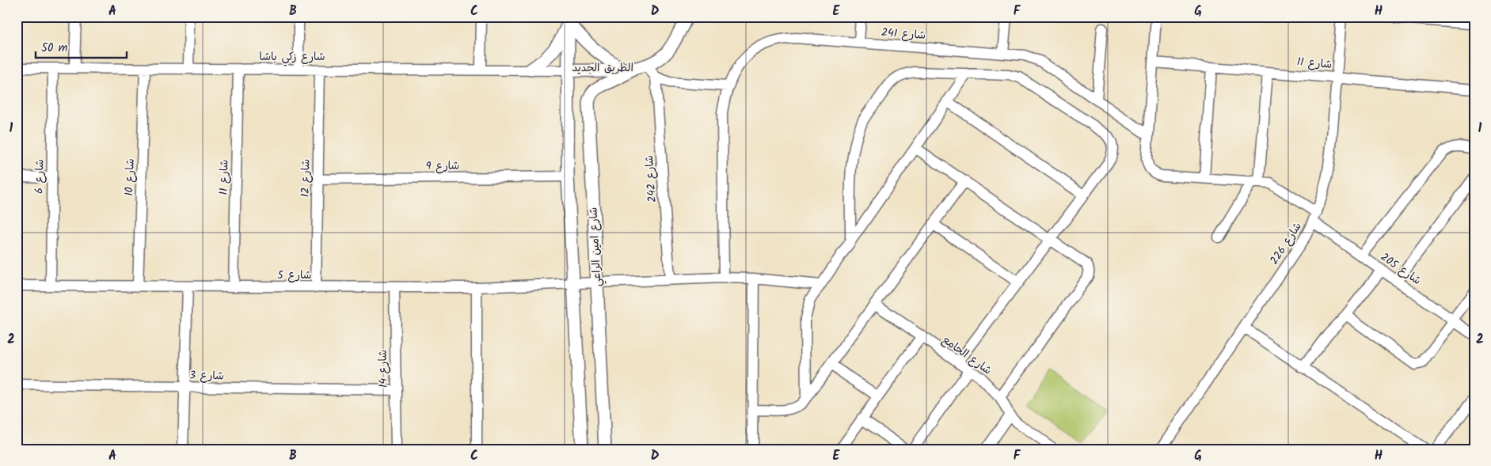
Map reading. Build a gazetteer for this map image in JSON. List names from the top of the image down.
{
  "streets": {
    "street": [
      "شارع 241",
      "شارع زكي باشا",
      "شارع 11",
      "الطريق الجديد",
      "شارع 9",
      "شارع 6",
      "شارع 10",
      "شارع 12",
      "شارع 242",
      "شارع 226",
      "شارع امين الراعي",
      "شارع 205",
      "شارع 5",
      "شارع الجامع",
      "شارع 14",
      "شارع 3"
    ]
  },
  "crossings": [
    ["شارع 241", "شارع 205"],
    ["شارع 241", "شارع 5"],
    ["شارع زكي باشا", "شارع 11"],
    ["شارع زكي باشا", "الطريق الجديد"],
    ["شارع زكي باشا", "شارع 6"],
    ["شارع زكي باشا", "شارع 10"],
    ["شارع زكي باشا", "شارع 12"],
    ["شارع 11", "شارع 226"],
    ["شارع 11", "شارع 205"],
    ["شارع 11", "شارع 5"],
    ["الطريق الجديد", "شارع امين الراعي"],
    ["شارع 9", "شارع 12"],
    ["شارع 6", "شارع 5"],
    ["شارع 10", "شارع 5"],
    ["شارع 12", "شارع 5"],
    ["شارع 242", "شارع 5"],
    ["شارع 226", "شارع 205"],
    ["شارع امين الراعي", "شارع 5"],
    ["شارع 5", "شارع 14"],
    ["شارع 14", "شارع 3"]
  ],
  "scale_bar": "50 m",
  "grid": {
    "columns": [
      "A",
      "B",
      "C",
      "D",
      "E",
      "F",
      "G",
      "H"
    ],
    "rows": ["1", "2"]
  }
}
